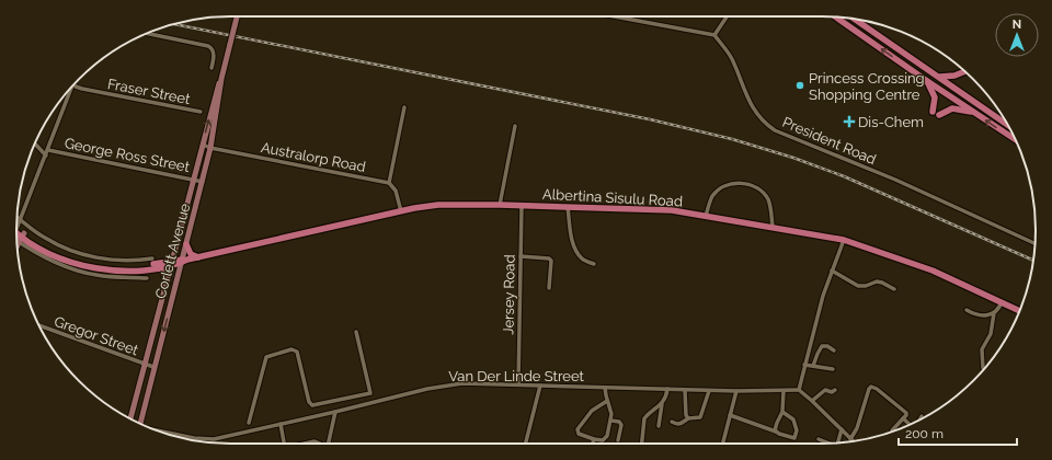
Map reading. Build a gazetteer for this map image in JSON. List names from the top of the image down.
{
  "streets": {
    "main road": ["Albertina Sisulu Road"],
    "street": [
      "Fraser Street",
      "President Road",
      "George Ross Street",
      "Australorp Road",
      "Corlett Avenue",
      "Jersey Road",
      "Gregor Street",
      "Van Der Linde Street"
    ]
  },
  "crossings": [
    ["George Ross Street", "Corlett Avenue"],
    ["Australorp Road", "Corlett Avenue"],
    ["Albertina Sisulu Road", "Corlett Avenue"],
    ["Albertina Sisulu Road", "Jersey Road"],
    ["Corlett Avenue", "Gregor Street"],
    ["Jersey Road", "Van Der Linde Street"]
  ],
  "places": {
    "other": ["Princess Crossing Shopping Centre"],
    "health": ["Dis-Chem"]
  },
  "scale_bar": "200 m",
  "north": "top"
}
